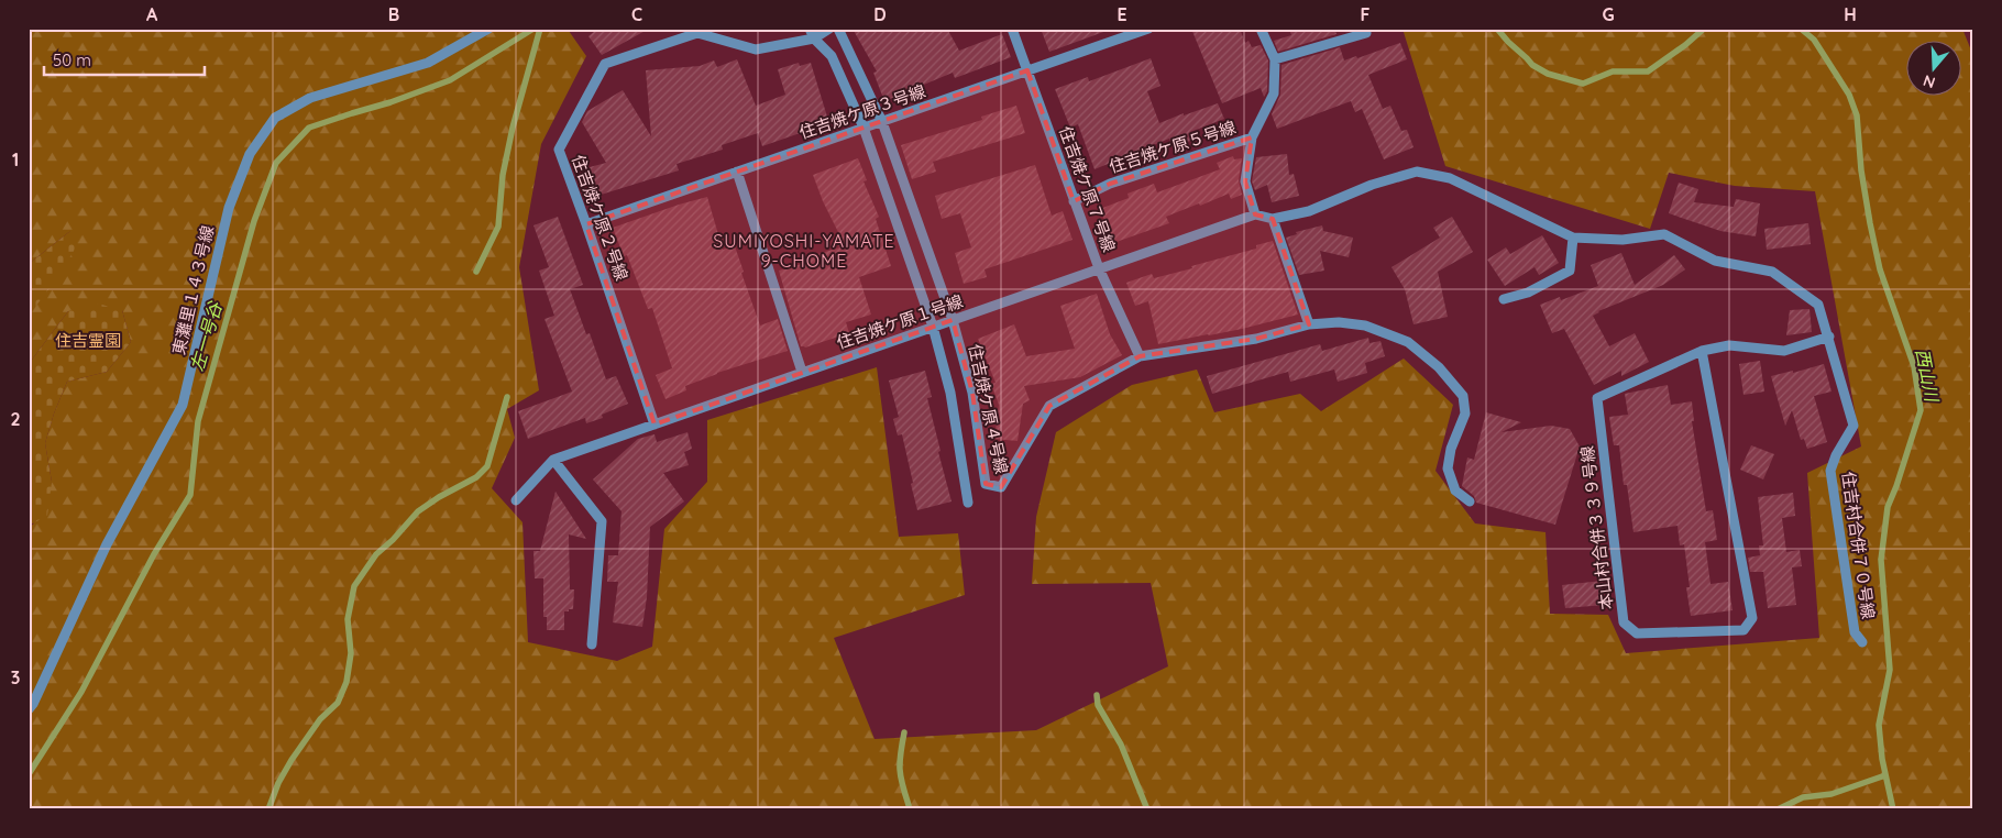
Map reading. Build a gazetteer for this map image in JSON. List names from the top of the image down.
{
  "streets": {
    "street": [
      "住吉焼ケ原３号線",
      "住吉焼ケ原５号線",
      "住吉焼ケ原７号線",
      "住吉焼ケ原２号線",
      "東灘里１４３号線",
      "住吉焼ケ原１号線",
      "住吉焼ケ原４号線",
      "本山村合併３３９号線",
      "住吉村合併７０号線"
    ]
  },
  "crossings": [
    ["住吉焼ケ原３号線", "住吉焼ケ原７号線"],
    ["住吉焼ケ原３号線", "住吉焼ケ原２号線"],
    ["住吉焼ケ原５号線", "住吉焼ケ原７号線"],
    ["住吉焼ケ原７号線", "住吉焼ケ原１号線"],
    ["住吉焼ケ原７号線", "住吉焼ケ原４号線"],
    ["住吉焼ケ原２号線", "住吉焼ケ原１号線"],
    ["住吉焼ケ原１号線", "住吉焼ケ原４号線"],
    ["住吉焼ケ原１号線", "住吉村合併７０号線"],
    ["本山村合併３３９号線", "住吉村合併７０号線"]
  ],
  "districts": ["SUMIYOSHI-YAMATE 9-CHOME"],
  "water": ["左一号谷", "西山川"],
  "parks": ["住吉霊園"],
  "scale_bar": "50 m",
  "north": "bottom",
  "grid": {
    "columns": [
      "A",
      "B",
      "C",
      "D",
      "E",
      "F",
      "G",
      "H"
    ],
    "rows": ["1", "2", "3"]
  }
}
